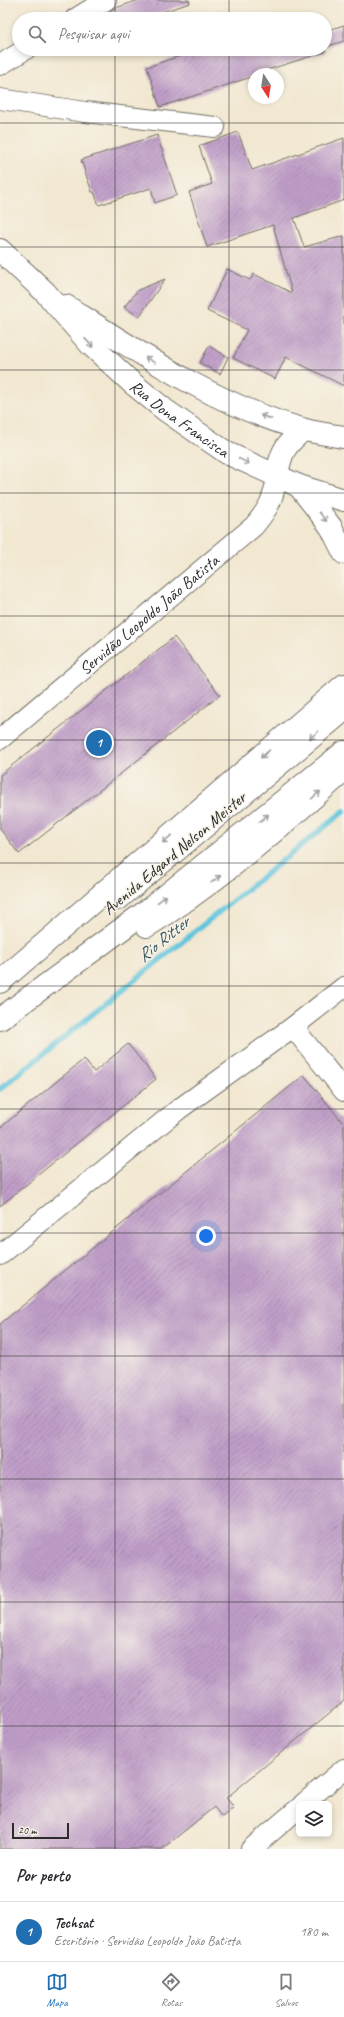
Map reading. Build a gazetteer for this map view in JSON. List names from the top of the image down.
{
  "streets": {
    "main road": ["Rua Dona Francisca", "Avenida Edgard Nelson Meister"],
    "street": ["Servidão Leopoldo João Batista"]
  },
  "crossings": [
    ["Rua Dona Francisca", "Servidão Leopoldo João Batista"]
  ],
  "water": ["Rio Ritter"],
  "scale_bar": "20 m",
  "north": "bottom",
  "page": {
    "search": "Pesquisar aqui",
    "pins": "1",
    "scale": "20 m",
    "heading": "Por perto",
    "list": [
      {
        "mark": "1",
        "name": "Techsat",
        "note": "Escritório · Servidão Leopoldo João Batista",
        "value": "180 m"
      }
    ],
    "nav": ["Mapa", "Rotas", "Salvos"]
  }
}
